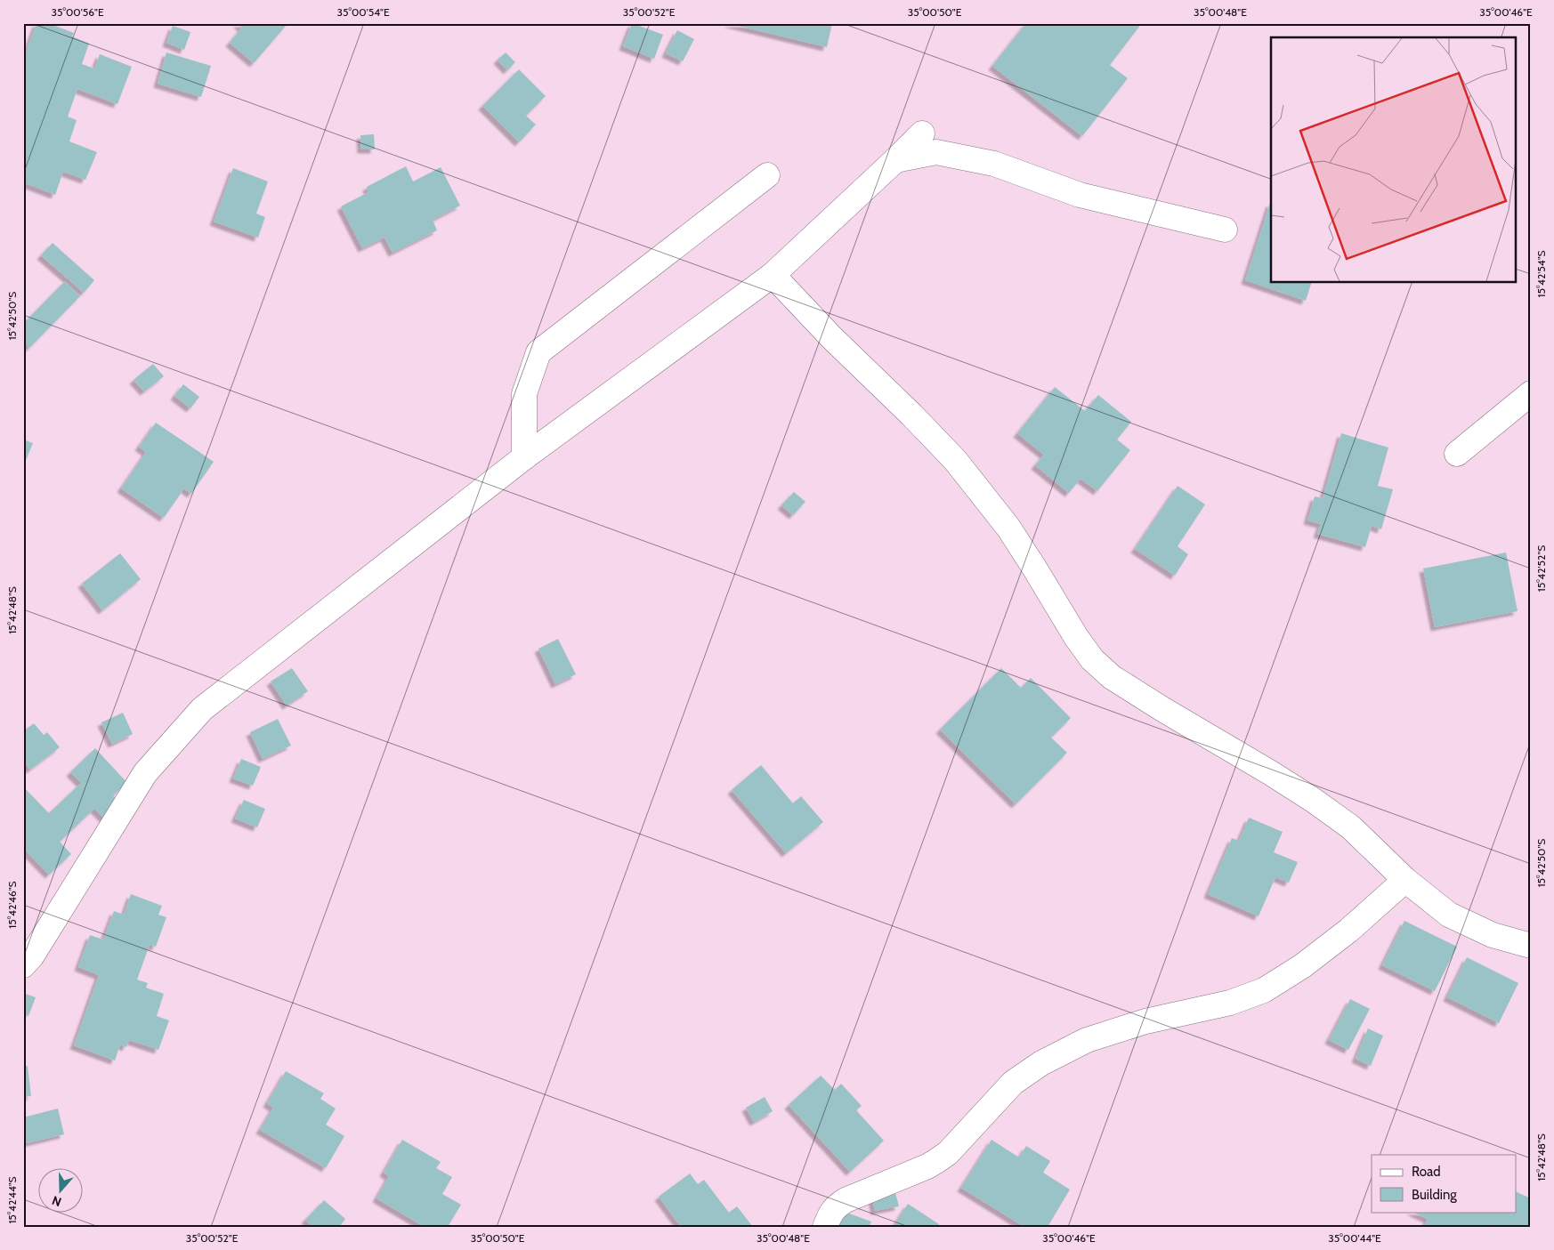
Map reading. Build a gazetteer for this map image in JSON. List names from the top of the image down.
{
  "legend": ["Road", "Building"],
  "north": "bottom",
  "coordinates": [
    "35°00'56\"E",
    "35°00'54\"E",
    "35°00'52\"E",
    "35°00'50\"E",
    "35°00'48\"E",
    "35°00'46\"E",
    "15°42'54\"S",
    "15°42'50\"S",
    "15°42'52\"S",
    "15°42'48\"S",
    "15°42'46\"S",
    "15°42'44\"S",
    "35°00'44\"E"
  ]
}
